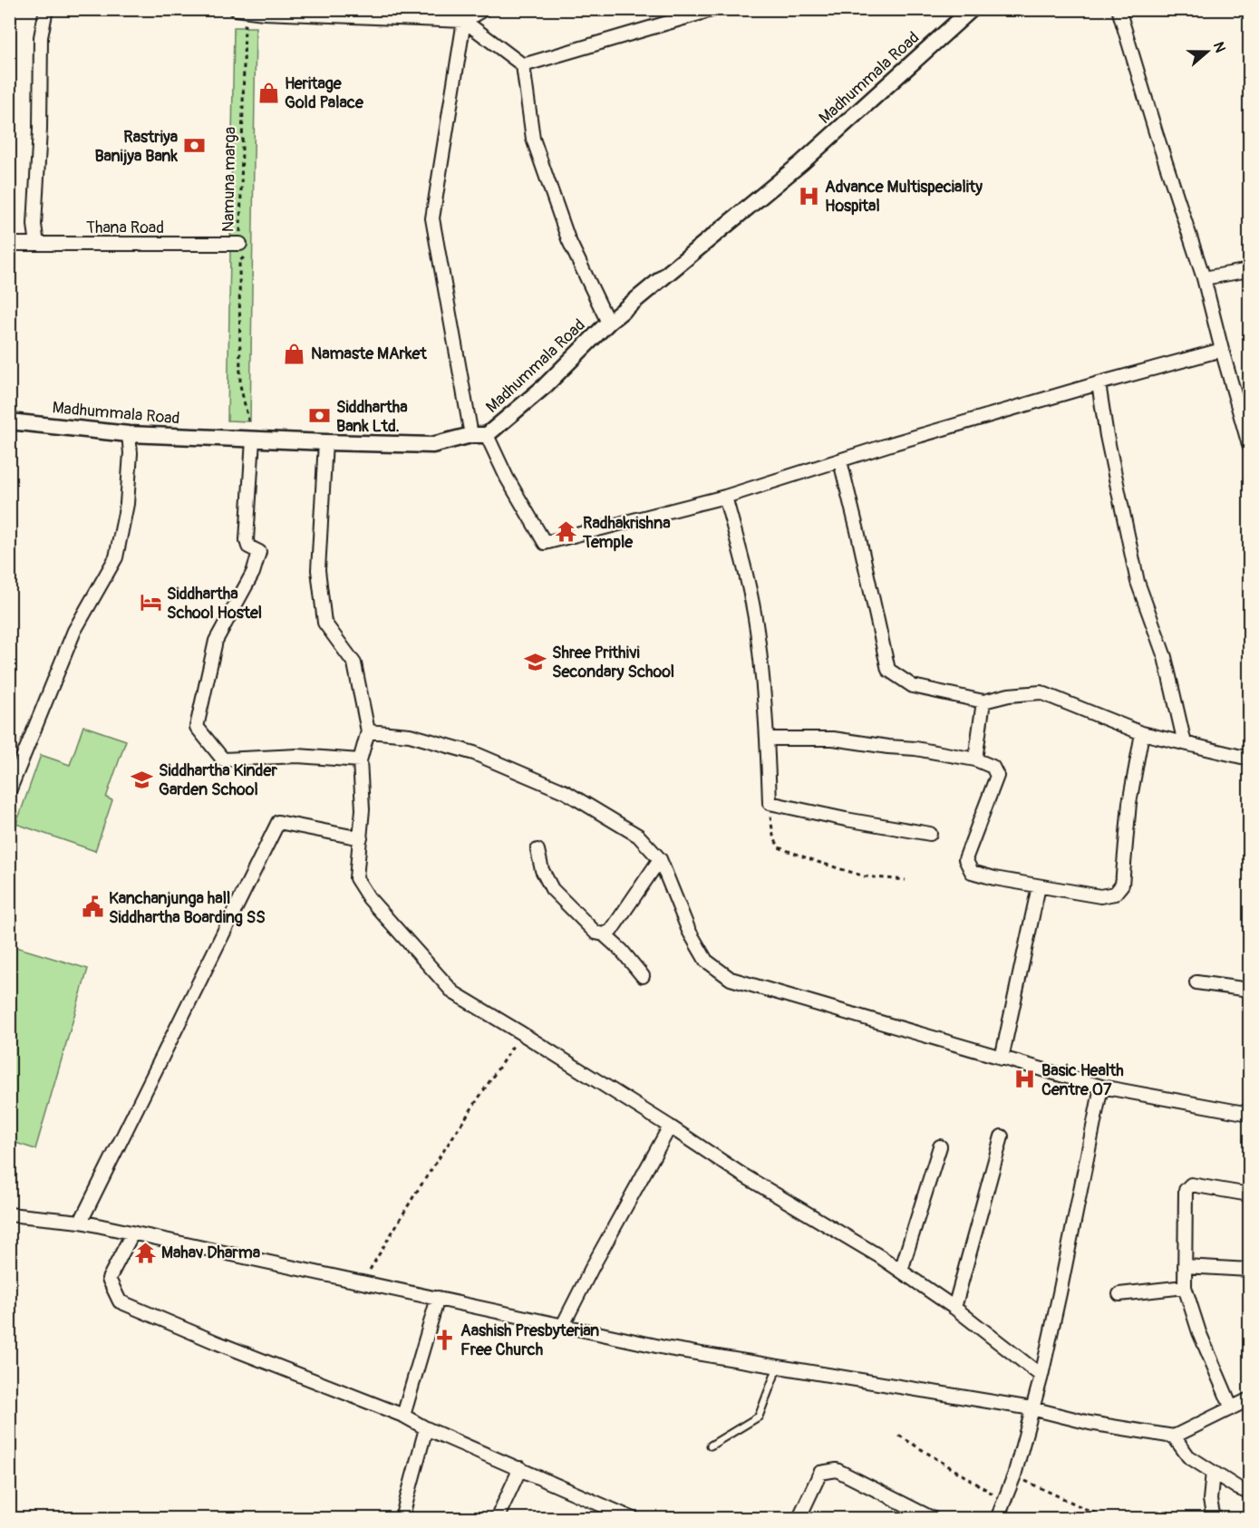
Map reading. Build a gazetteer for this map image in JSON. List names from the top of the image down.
{
  "streets": {
    "street": ["Madhummala Road", "Thana Road"],
    "path": ["Namuna marga"]
  },
  "crossings": [
    ["Madhummala Road", "Namuna marga"],
    ["Namuna marga", "Thana Road"]
  ],
  "places": {
    "shop": ["Heritage Gold Palace", "Namaste MArket"],
    "bank": ["Rastriya Banijya Bank", "Siddhartha Bank Ltd."],
    "hospital": ["Advance Multispeciality Hospital", "Basic Health Centre 07"],
    "temple": ["Radhakrishna Temple", "Mahav Dharma"],
    "hotel": ["Siddhartha School Hostel"],
    "school or university": ["Shree Prithivi Secondary School", "Siddhartha Kinder Garden School"],
    "public building": ["Kanchanjunga hall Siddhartha Boarding SS"],
    "church": ["Aashish Presbyterian Free Church"]
  },
  "north": "right"
}
